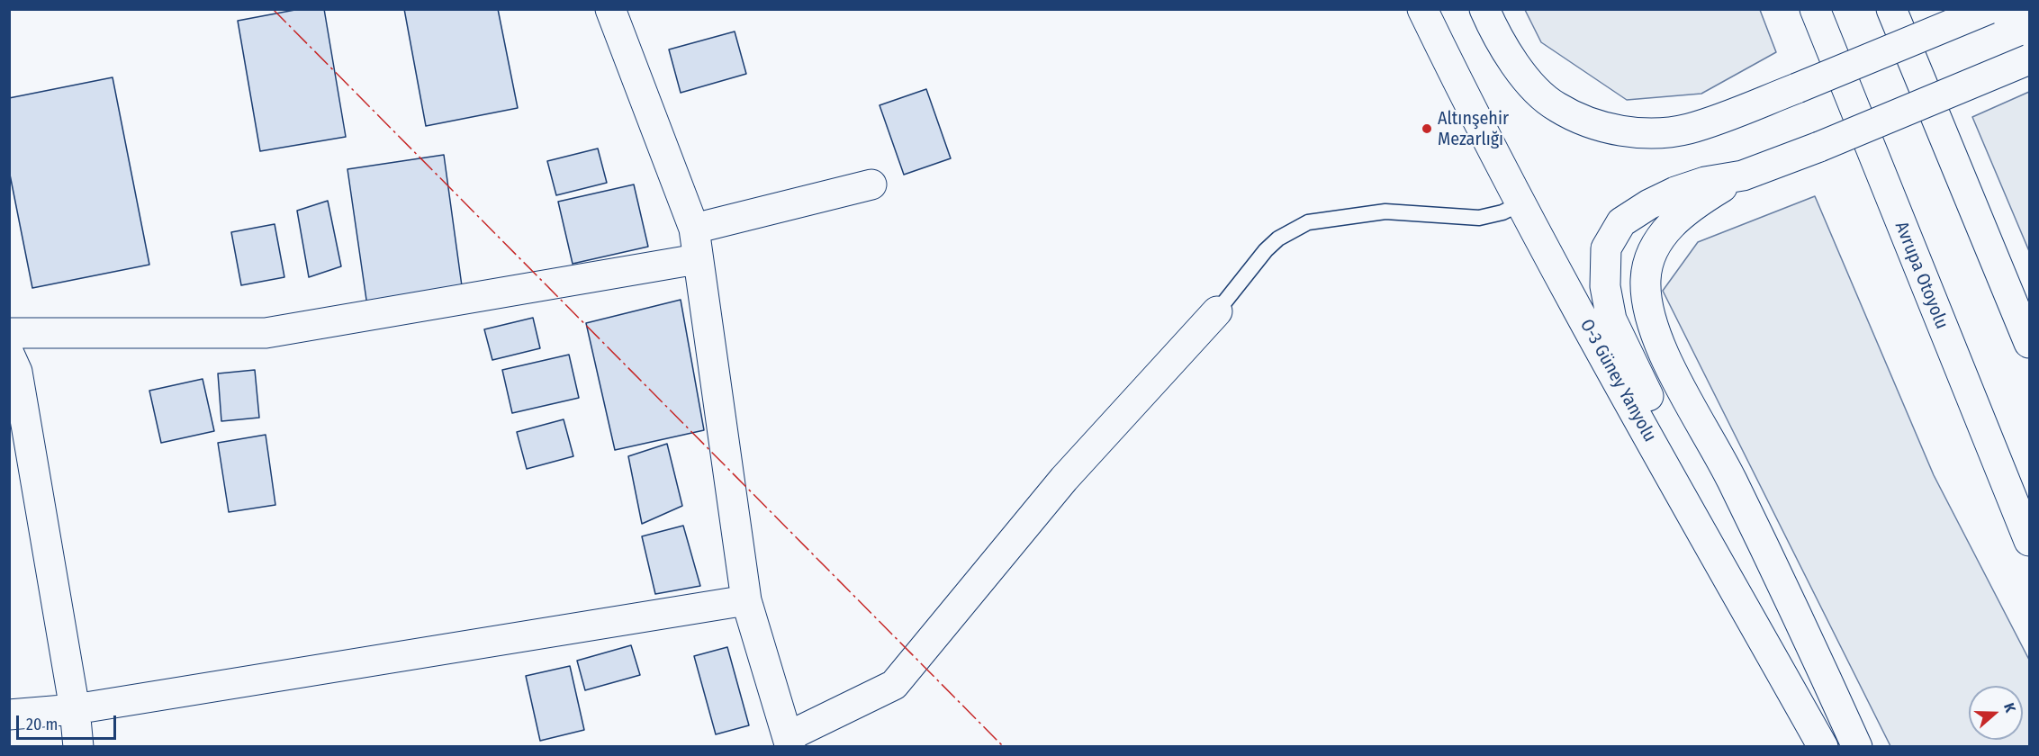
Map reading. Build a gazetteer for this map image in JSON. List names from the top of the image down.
{
  "streets": {
    "main road": ["Avrupa Otoyolu", "O-3 Güney Yanyolu"]
  },
  "places": ["Altınşehir Mezarlığı"],
  "scale_bar": "20 m",
  "north": "right"
}
